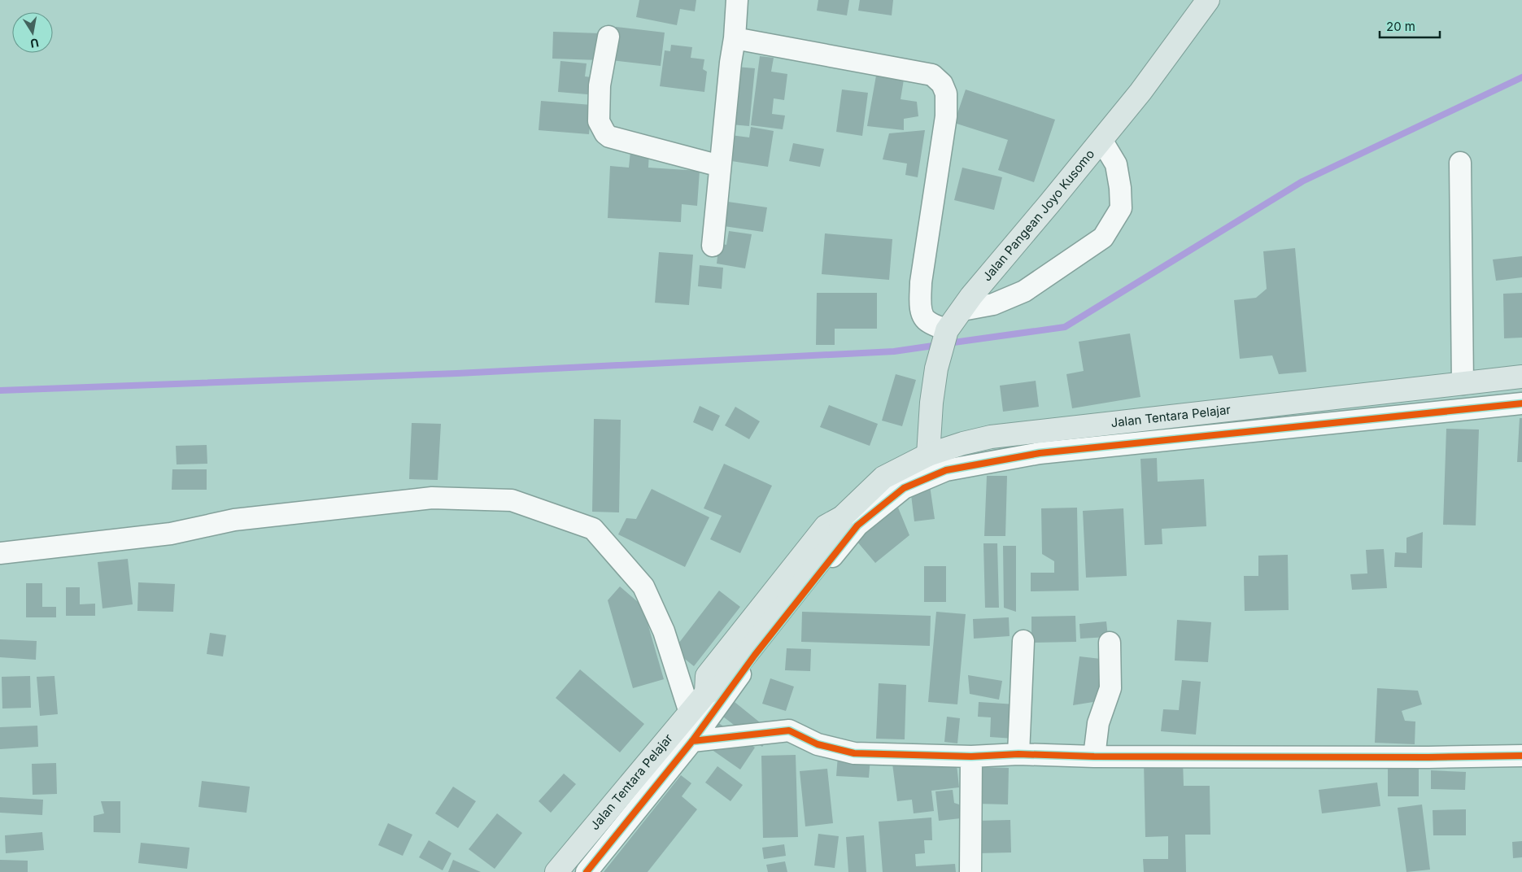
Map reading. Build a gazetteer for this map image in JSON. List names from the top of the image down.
{
  "streets": {
    "main road": ["Jalan Pangean Joyo Kusomo", "Jalan Tentara Pelajar"]
  },
  "crossings": [
    ["Jalan Pangean Joyo Kusomo", "Jalan Tentara Pelajar"]
  ],
  "scale_bar": "20 m",
  "north": "bottom"
}
